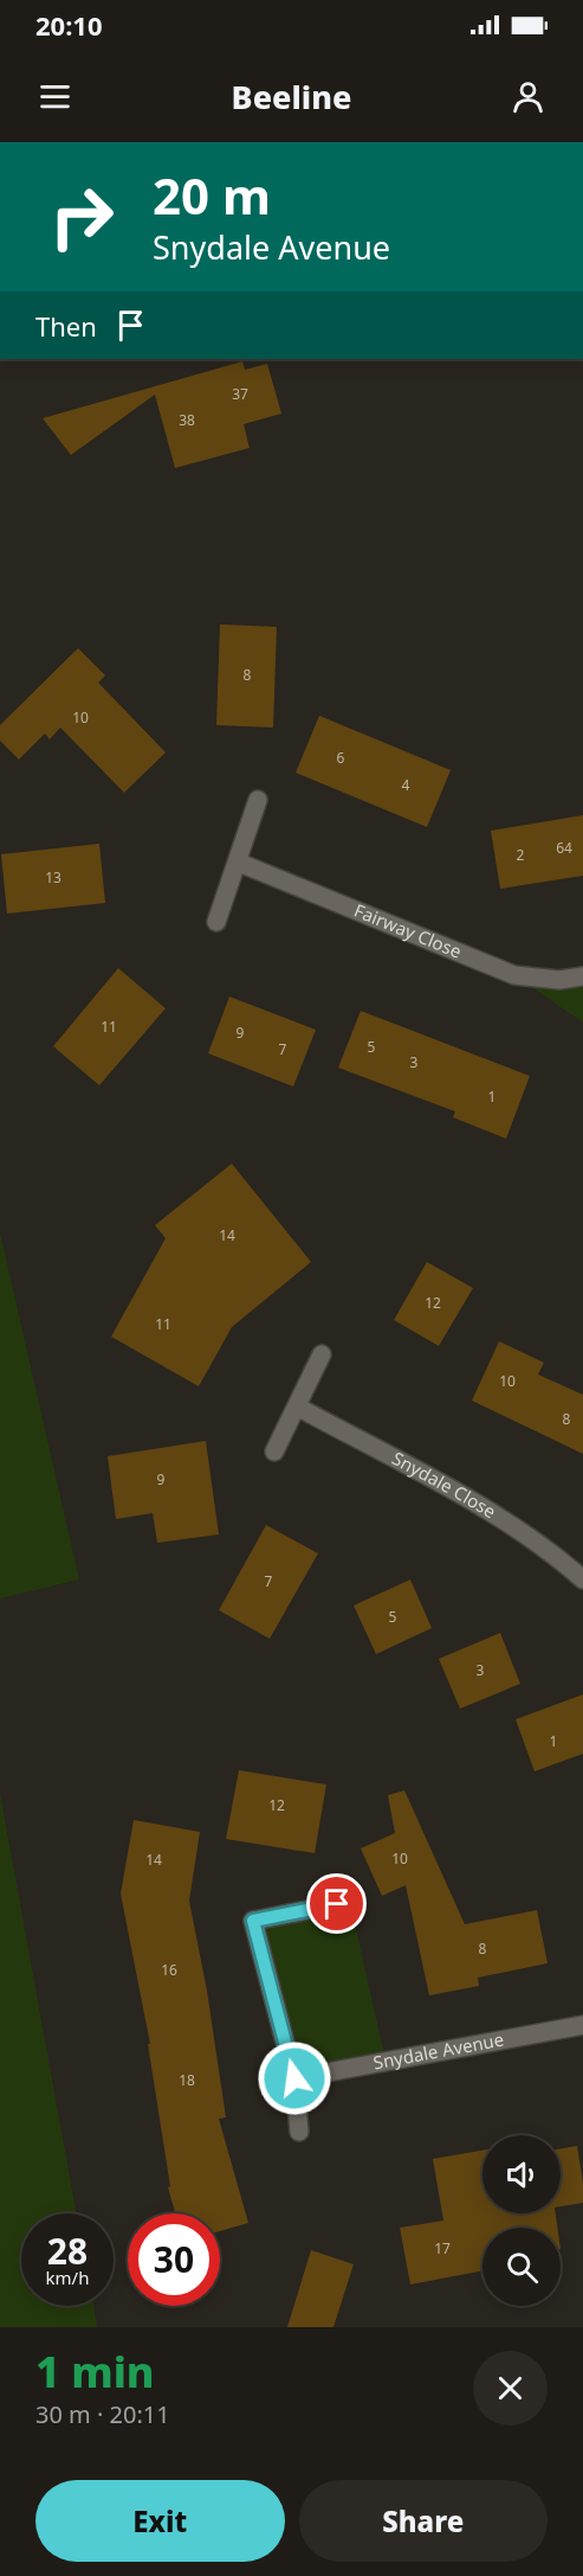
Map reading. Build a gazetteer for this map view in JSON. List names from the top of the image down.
{
  "streets": {
    "street": ["Fairway Close", "Snydale Close", "Snydale Avenue"]
  },
  "house_numbers": [
    "37",
    "38",
    "8",
    "10",
    "6",
    "4",
    "64",
    "2",
    "13",
    "11",
    "9",
    "5",
    "7",
    "3",
    "1",
    "14",
    "12",
    "11",
    "10",
    "8",
    "9",
    "7",
    "5",
    "3",
    "1",
    "12",
    "10",
    "14",
    "8",
    "16",
    "18",
    "17"
  ],
  "page": {
    "status": "20:10",
    "header": "Beeline",
    "turn": ["20 m", "Snydale Avenue"],
    "then": "Then",
    "speed": "28 km/h",
    "limit": "30",
    "heading": ["1 min", "30 m · 20:11"],
    "buttons": ["Exit", "Share"]
  }
}
